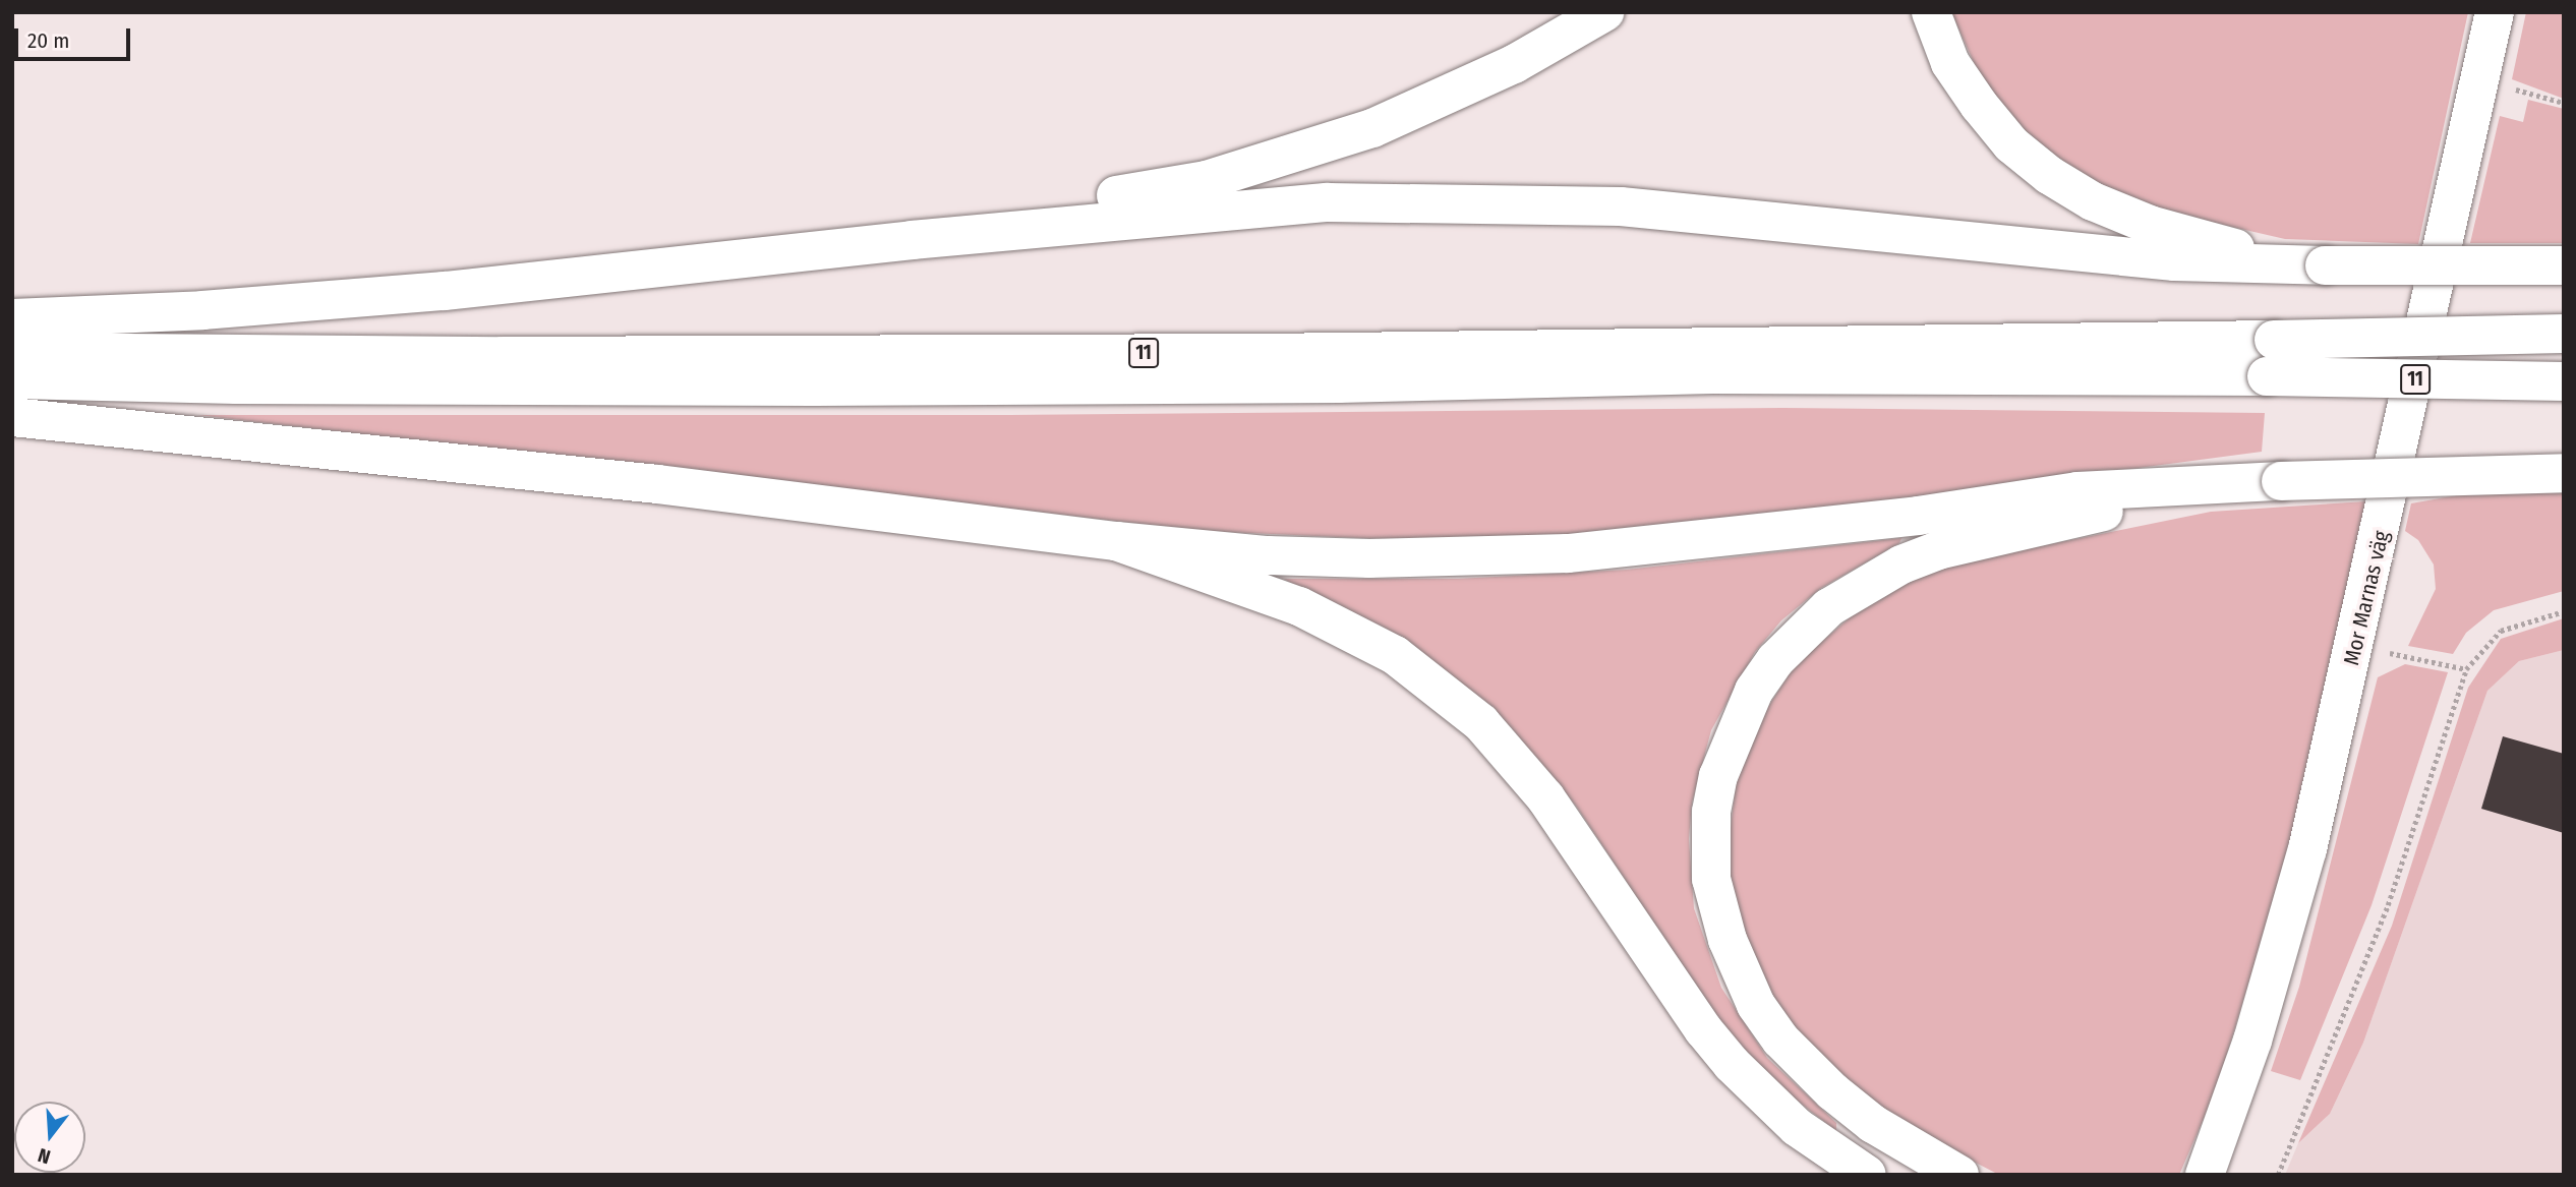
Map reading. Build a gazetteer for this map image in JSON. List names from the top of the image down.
{
  "streets": {
    "main road": ["11", "Mor Marnas väg"]
  },
  "scale_bar": "20 m",
  "north": "bottom"
}
